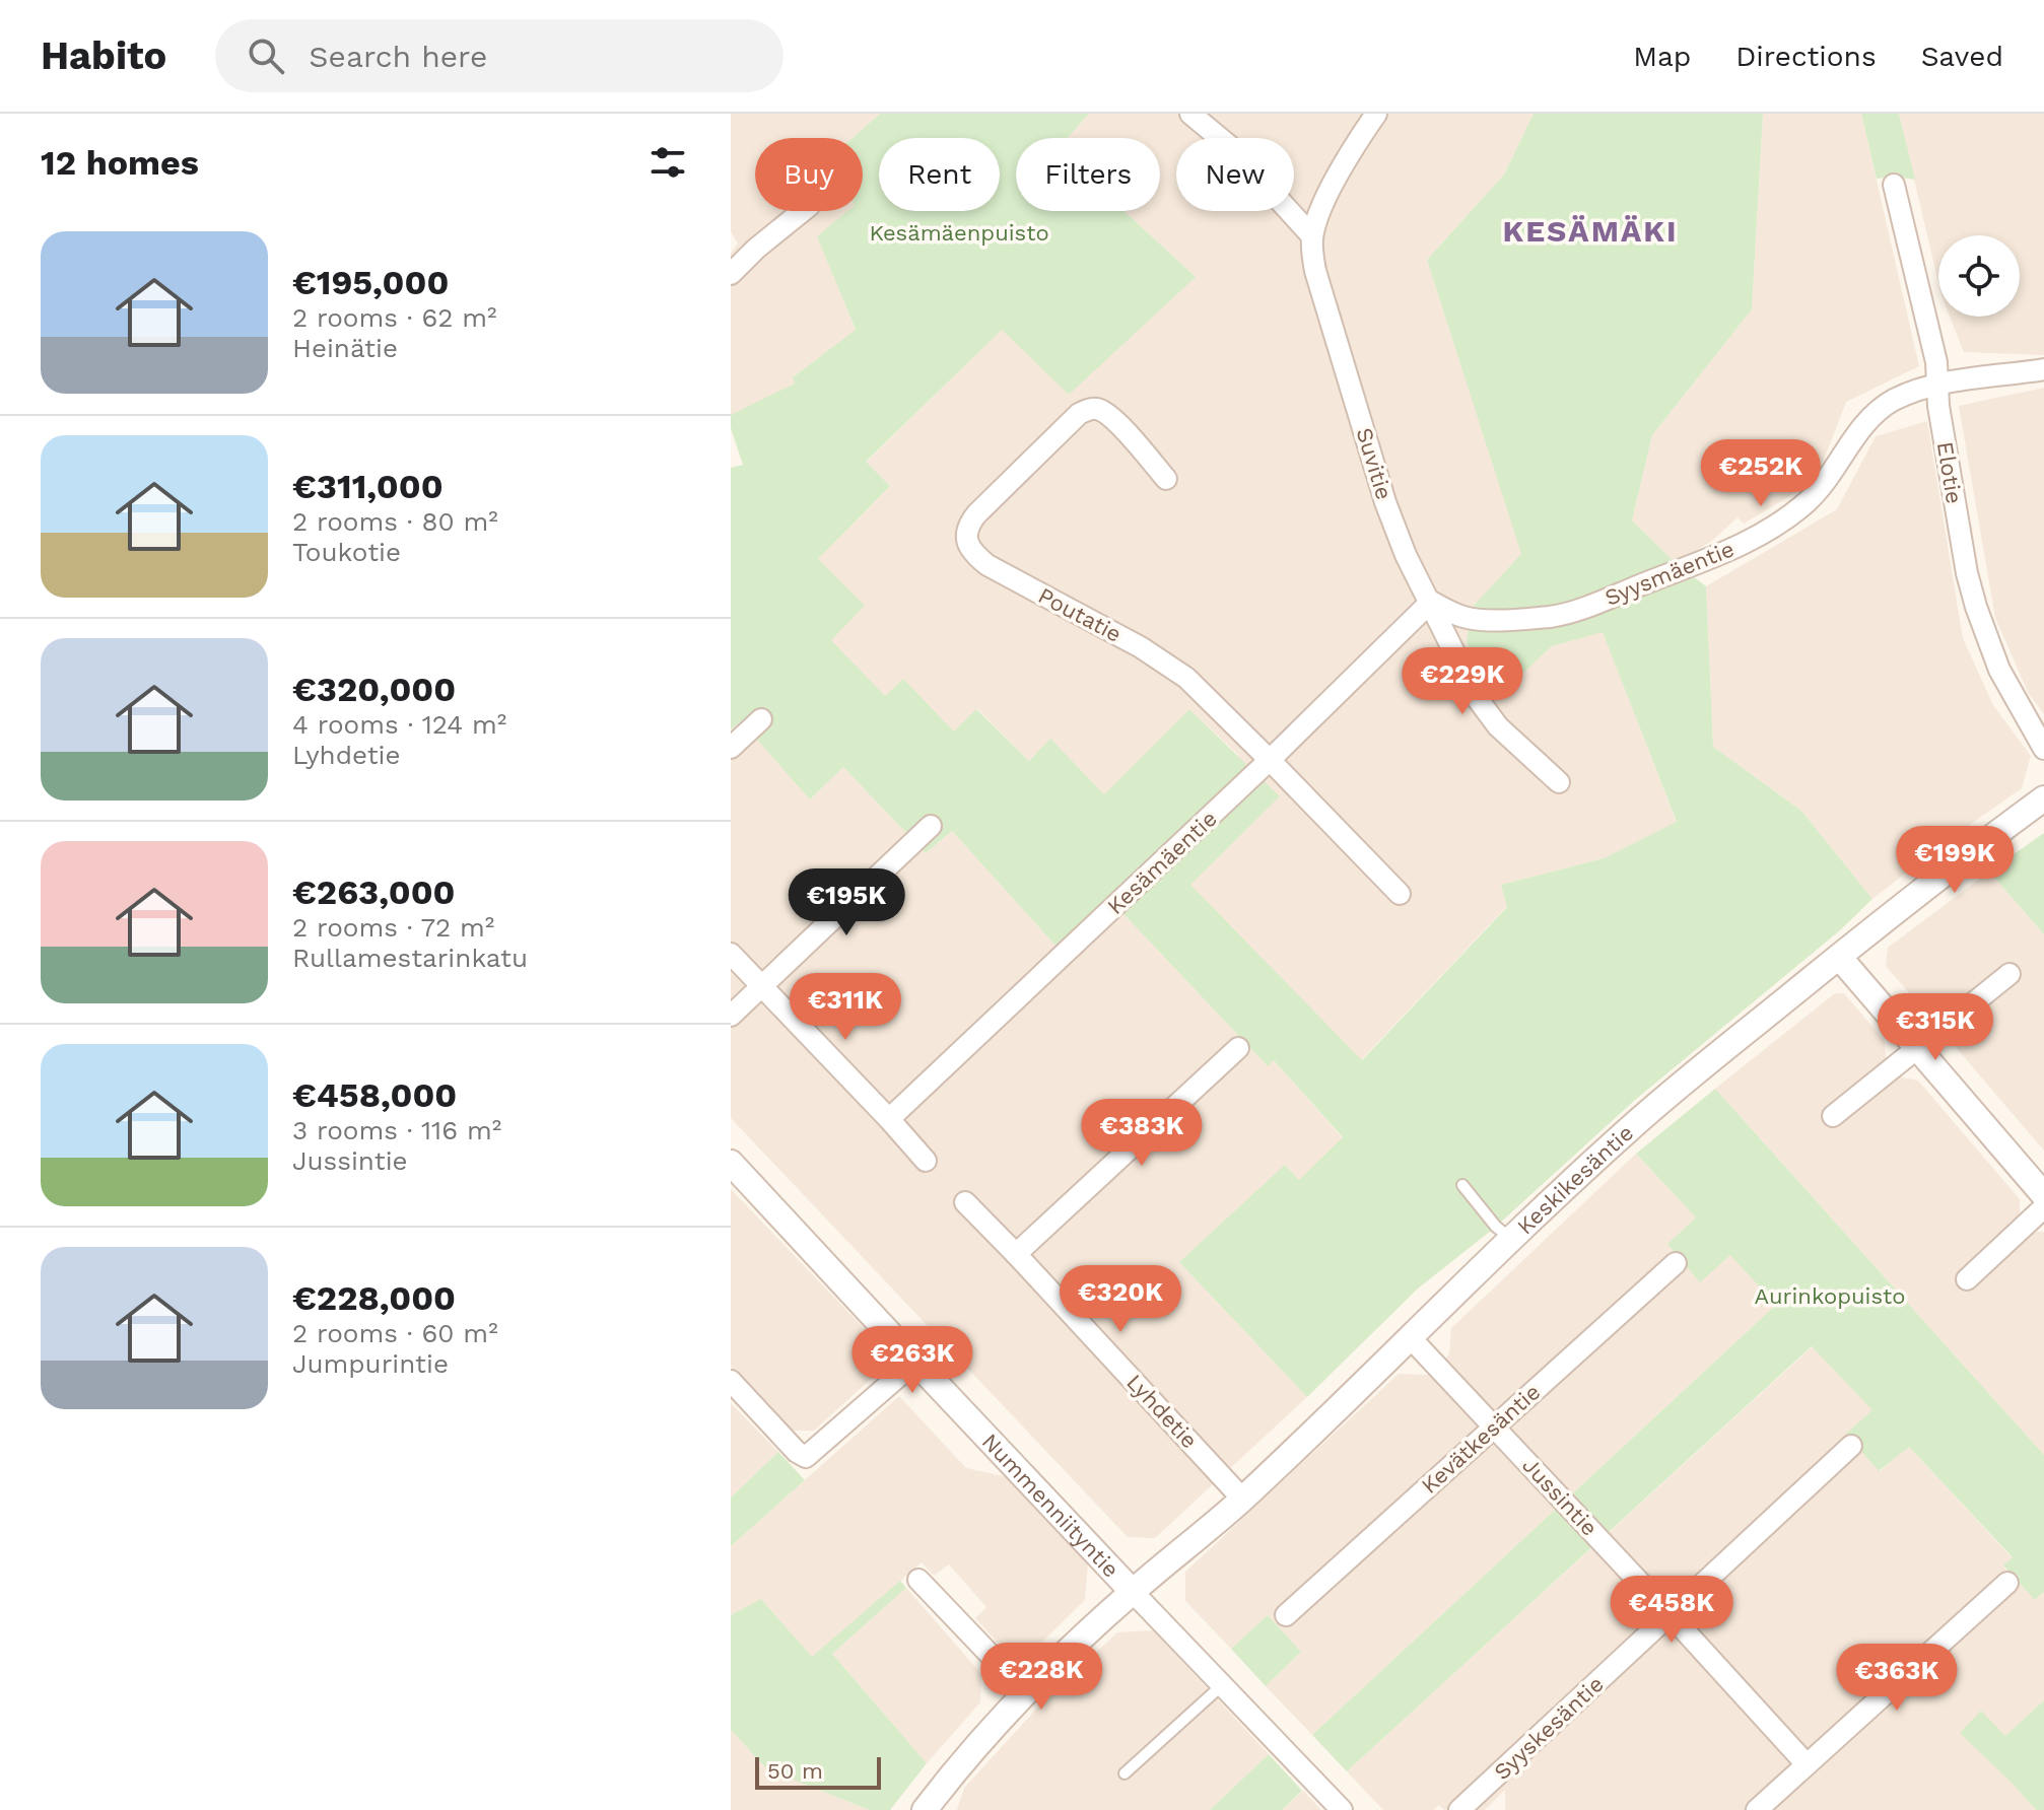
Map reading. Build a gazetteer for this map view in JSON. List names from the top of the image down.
{
  "streets": {
    "street": [
      "Suvitie",
      "Elotie",
      "Syysmäentie",
      "Poutatie",
      "Kesämäentie",
      "Keskikesäntie",
      "Lyhdetie",
      "Kevätkesäntie",
      "Jussintie",
      "Nummenniityntie",
      "Syyskesäntie"
    ]
  },
  "crossings": [
    ["Suvitie", "Syysmäentie"],
    ["Suvitie", "Kesämäentie"],
    ["Elotie", "Syysmäentie"],
    ["Syysmäentie", "Kesämäentie"],
    ["Poutatie", "Kesämäentie"],
    ["Keskikesäntie", "Lyhdetie"],
    ["Keskikesäntie", "Jussintie"],
    ["Keskikesäntie", "Nummenniityntie"],
    ["Kevätkesäntie", "Jussintie"],
    ["Jussintie", "Syyskesäntie"]
  ],
  "districts": ["KESÄMÄKI"],
  "parks": ["Kesämäenpuisto", "Aurinkopuisto"],
  "scale_bar": "50 m",
  "page": {
    "header": "Habito",
    "search": "Search here",
    "nav": ["Map", "Directions", "Saved"],
    "heading": "12 homes",
    "chip": [
      "Buy",
      "Rent",
      "Filters",
      "New"
    ],
    "list": [
      {
        "name": "€195,000",
        "note": "2 rooms · 62 m² · Heinätie"
      },
      {
        "name": "€311,000",
        "note": "2 rooms · 80 m² · Toukotie"
      },
      {
        "name": "€320,000",
        "note": "4 rooms · 124 m² · Lyhdetie"
      },
      {
        "name": "€263,000",
        "note": "2 rooms · 72 m² · Rullamestarinkatu"
      },
      {
        "name": "€458,000",
        "note": "3 rooms · 116 m² · Jussintie"
      },
      {
        "name": "€228,000",
        "note": "2 rooms · 60 m² · Jumpurintie"
      }
    ],
    "price": [
      "€252K",
      "€229K",
      "€199K",
      "€195K",
      "€311K",
      "€315K",
      "€383K",
      "€320K",
      "€263K",
      "€458K",
      "€228K",
      "€363K"
    ],
    "scale": "50 m"
  }
}
